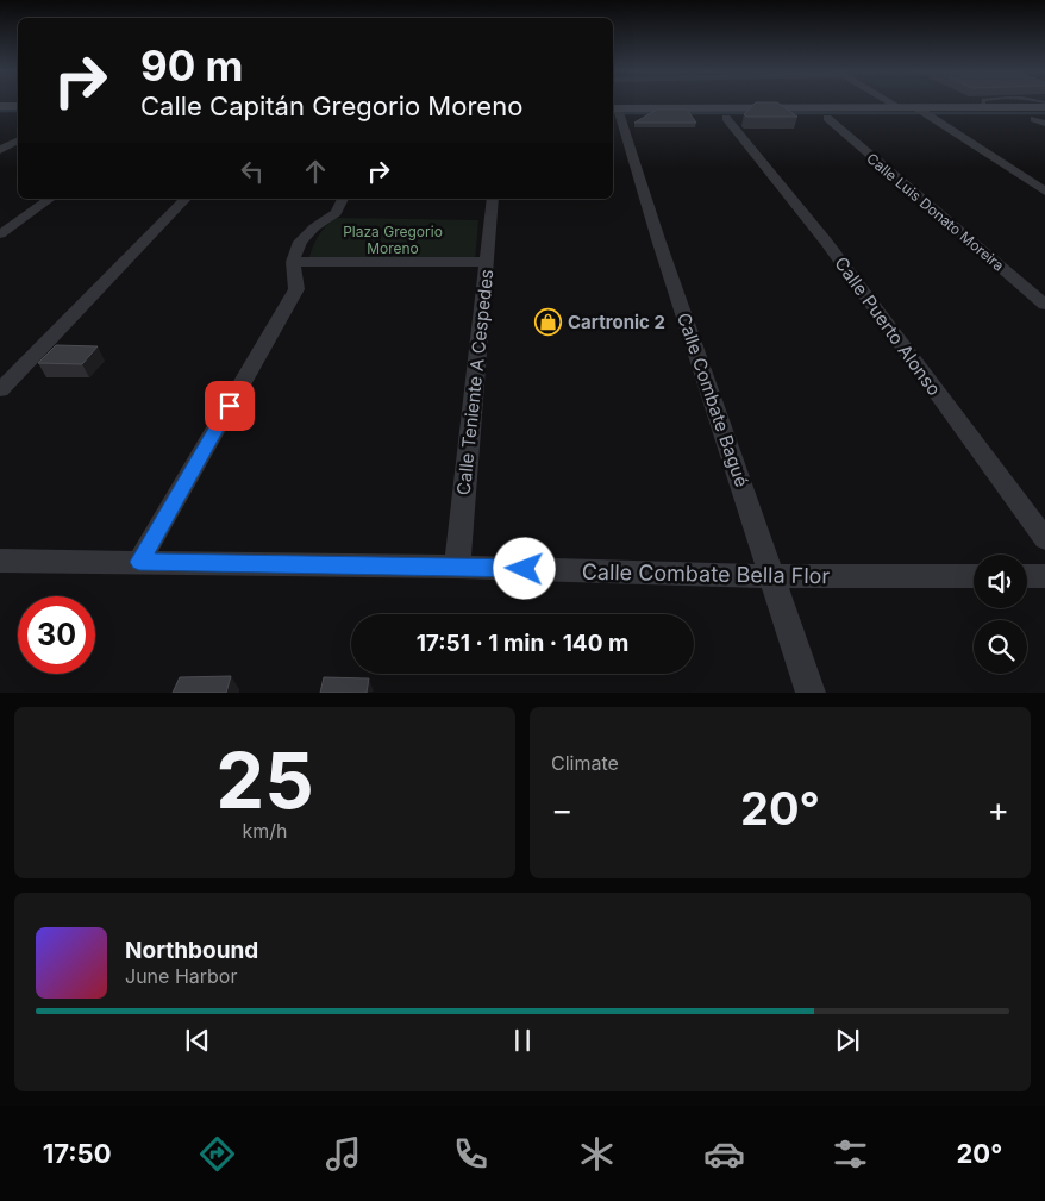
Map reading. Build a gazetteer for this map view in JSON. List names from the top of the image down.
{
  "streets": {
    "street": [
      "Calle Luis Donato Moreira",
      "Calle Puerto Alonso",
      "Calle Teniente A Cespedes",
      "Calle Combate Bagué",
      "Calle Combate Bella Flor"
    ]
  },
  "crossings": [
    ["Calle Teniente A Cespedes", "Calle Combate Bella Flor"],
    ["Calle Combate Bagué", "Calle Combate Bella Flor"]
  ],
  "parks": ["Plaza Gregorio Moreno"],
  "places": {
    "shop": ["Cartronic 2"]
  },
  "page": {
    "turn": ["90 m", "Calle Capitán Gregorio Moreno"],
    "limit": "30",
    "trip": "17:51 · 1 min · 140 m",
    "tile": [
      ["25", "km/h"],
      "Climate"
    ],
    "heat": ["−", "20°", "+"],
    "song": ["Northbound", "June Harbor"],
    "tabs": ["17:50", "20°"]
  }
}
